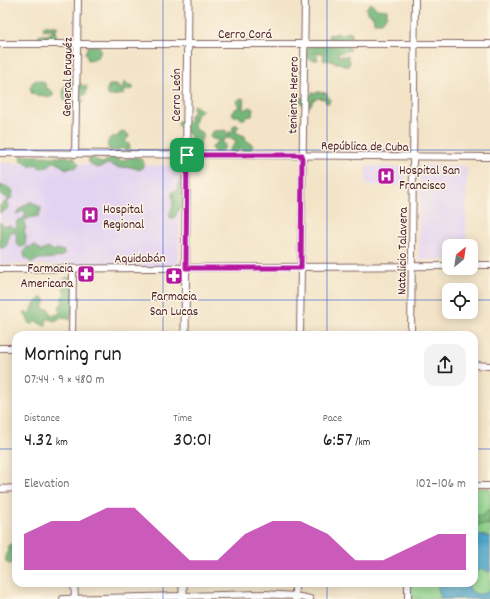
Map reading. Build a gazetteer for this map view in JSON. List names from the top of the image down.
{
  "streets": {
    "street": [
      "Cerro Corá",
      "General Bruguéz",
      "Cerro León",
      "teniente Herero",
      "República de Cuba",
      "Natalicio Talavera",
      "Aquidabán"
    ]
  },
  "crossings": [
    ["Cerro Corá", "General Bruguéz"],
    ["Cerro Corá", "Cerro León"],
    ["Cerro Corá", "teniente Herero"],
    ["Cerro Corá", "Natalicio Talavera"],
    ["General Bruguéz", "República de Cuba"],
    ["Cerro León", "República de Cuba"],
    ["Cerro León", "Aquidabán"],
    ["teniente Herero", "República de Cuba"],
    ["teniente Herero", "Aquidabán"],
    ["República de Cuba", "Natalicio Talavera"],
    ["Natalicio Talavera", "Aquidabán"]
  ],
  "places": {
    "hospital": ["Hospital San Francisco", "Hospital Regional"],
    "pharmacy": ["Farmacia Americana", "Farmacia San Lucas"]
  },
  "north": "top right",
  "page": {
    "heading": ["Morning run", "07:44 · 9 × 480 m"],
    "stats": [
      ["Distance", "4.32 km"],
      ["Time", "30:01"],
      ["Pace", "6:57 /km"]
    ],
    "chart": ["Elevation", "102–106 m"]
  }
}
